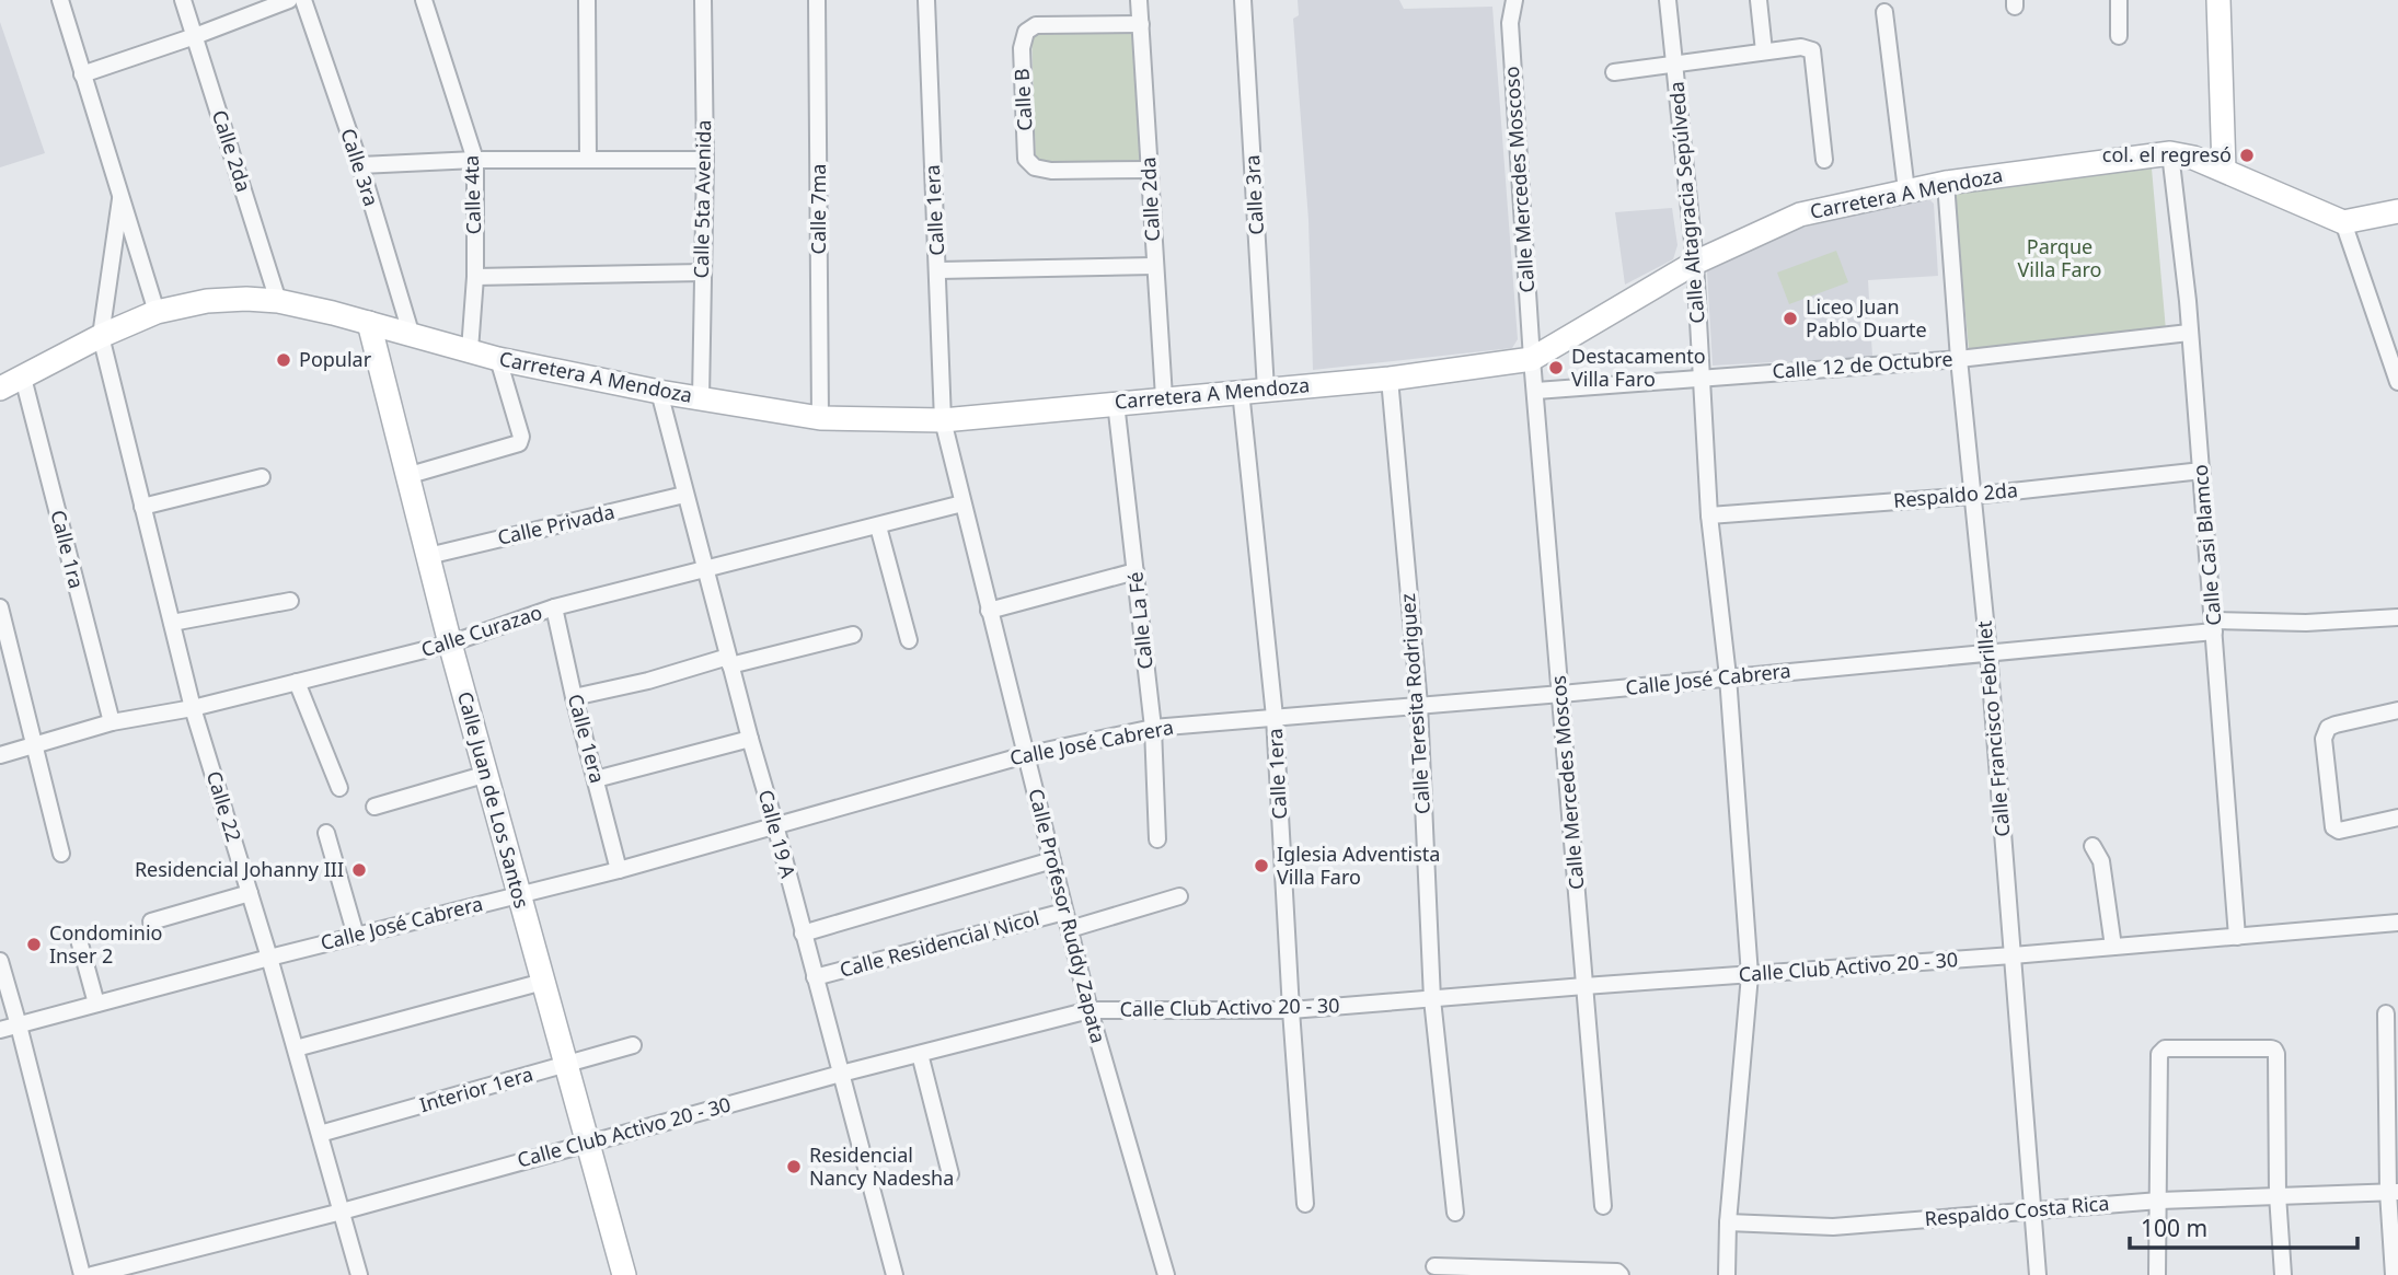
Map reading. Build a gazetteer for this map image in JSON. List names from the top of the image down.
{
  "streets": {
    "street": [
      "Calle B",
      "Calle 2da",
      "Calle 3ra",
      "Calle Mercedes Moscoso",
      "Carretera A Mendoza",
      "Calle 4ta",
      "Calle 5ta Avenida",
      "Calle Altagracia Sepúlveda",
      "Calle 7ma",
      "Calle 1era",
      "Calle 12 de Octubre",
      "Respaldo 2da",
      "Calle Privada",
      "Calle Casi Blamco",
      "Calle 1ra",
      "Calle La Fé",
      "Calle Curazao",
      "Calle José Cabrera",
      "Calle Teresita Rodriguez",
      "Calle Francisco Febrillet",
      "Calle Mercedes Moscos",
      "Calle Juan de Los Santos",
      "Calle 22",
      "Calle 19 A",
      "Calle Profesor Ruddy Zapata",
      "Calle Residencial Nicol",
      "Calle Club Activo 20 - 30",
      "Interior 1era",
      "Respaldo Costa Rica"
    ]
  },
  "crossings": [
    ["Calle B", "Calle 2da"],
    ["Calle 2da", "Carretera A Mendoza"],
    ["Calle 3ra", "Carretera A Mendoza"],
    ["Calle Mercedes Moscoso", "Carretera A Mendoza"],
    ["Calle Mercedes Moscoso", "Calle Mercedes Moscos"],
    ["Carretera A Mendoza", "Calle 4ta"],
    ["Carretera A Mendoza", "Calle 5ta Avenida"],
    ["Carretera A Mendoza", "Calle Altagracia Sepúlveda"],
    ["Carretera A Mendoza", "Calle 7ma"],
    ["Carretera A Mendoza", "Calle 1era"],
    ["Carretera A Mendoza", "Calle Casi Blamco"],
    ["Carretera A Mendoza", "Calle 1ra"],
    ["Carretera A Mendoza", "Calle La Fé"],
    ["Carretera A Mendoza", "Calle Teresita Rodriguez"],
    ["Carretera A Mendoza", "Calle Francisco Febrillet"],
    ["Carretera A Mendoza", "Calle Mercedes Moscos"],
    ["Carretera A Mendoza", "Calle Juan de Los Santos"],
    ["Carretera A Mendoza", "Calle 22"],
    ["Carretera A Mendoza", "Calle 19 A"],
    ["Carretera A Mendoza", "Calle Profesor Ruddy Zapata"],
    ["Calle Altagracia Sepúlveda", "Calle 12 de Octubre"],
    ["Calle Altagracia Sepúlveda", "Respaldo 2da"],
    ["Calle Altagracia Sepúlveda", "Calle José Cabrera"],
    ["Calle Altagracia Sepúlveda", "Calle Club Activo 20 - 30"],
    ["Calle Altagracia Sepúlveda", "Respaldo Costa Rica"],
    ["Calle 1era", "Calle Curazao"],
    ["Calle 1era", "Calle José Cabrera"],
    ["Calle 1era", "Calle Profesor Ruddy Zapata"],
    ["Calle 1era", "Calle Club Activo 20 - 30"],
    ["Calle 12 de Octubre", "Calle Casi Blamco"],
    ["Calle 12 de Octubre", "Calle Francisco Febrillet"],
    ["Calle 12 de Octubre", "Calle Mercedes Moscos"],
    ["Respaldo 2da", "Calle Casi Blamco"],
    ["Respaldo 2da", "Calle Francisco Febrillet"],
    ["Calle Privada", "Calle Juan de Los Santos"],
    ["Calle Privada", "Calle 19 A"],
    ["Calle Casi Blamco", "Calle José Cabrera"],
    ["Calle Casi Blamco", "Calle Club Activo 20 - 30"],
    ["Calle 1ra", "Calle Curazao"],
    ["Calle La Fé", "Calle José Cabrera"],
    ["Calle Curazao", "Calle Juan de Los Santos"],
    ["Calle Curazao", "Calle 22"],
    ["Calle Curazao", "Calle 19 A"],
    ["Calle Curazao", "Calle Profesor Ruddy Zapata"],
    ["Calle José Cabrera", "Calle Teresita Rodriguez"],
    ["Calle José Cabrera", "Calle Francisco Febrillet"],
    ["Calle José Cabrera", "Calle Mercedes Moscos"],
    ["Calle José Cabrera", "Calle Juan de Los Santos"],
    ["Calle José Cabrera", "Calle 22"],
    ["Calle José Cabrera", "Calle 19 A"],
    ["Calle José Cabrera", "Calle Profesor Ruddy Zapata"],
    ["Calle Teresita Rodriguez", "Calle Club Activo 20 - 30"],
    ["Calle Francisco Febrillet", "Calle Club Activo 20 - 30"],
    ["Calle Francisco Febrillet", "Respaldo Costa Rica"],
    ["Calle Mercedes Moscos", "Calle Club Activo 20 - 30"],
    ["Calle Juan de Los Santos", "Calle Club Activo 20 - 30"],
    ["Calle Juan de Los Santos", "Interior 1era"],
    ["Calle 22", "Calle Club Activo 20 - 30"],
    ["Calle 22", "Interior 1era"],
    ["Calle 19 A", "Calle Residencial Nicol"],
    ["Calle 19 A", "Calle Club Activo 20 - 30"],
    ["Calle Profesor Ruddy Zapata", "Calle Residencial Nicol"],
    ["Calle Profesor Ruddy Zapata", "Calle Club Activo 20 - 30"]
  ],
  "parks": ["Parque Villa Faro"],
  "places": [
    "col. el regresó",
    "Liceo Juan Pablo Duarte",
    "Popular",
    "Destacamento Villa Faro",
    "Iglesia Adventista Villa Faro",
    "Residencial Johanny III",
    "Condominio Inser 2",
    "Residencial Nancy Nadesha"
  ],
  "scale_bar": "100 m"
}
